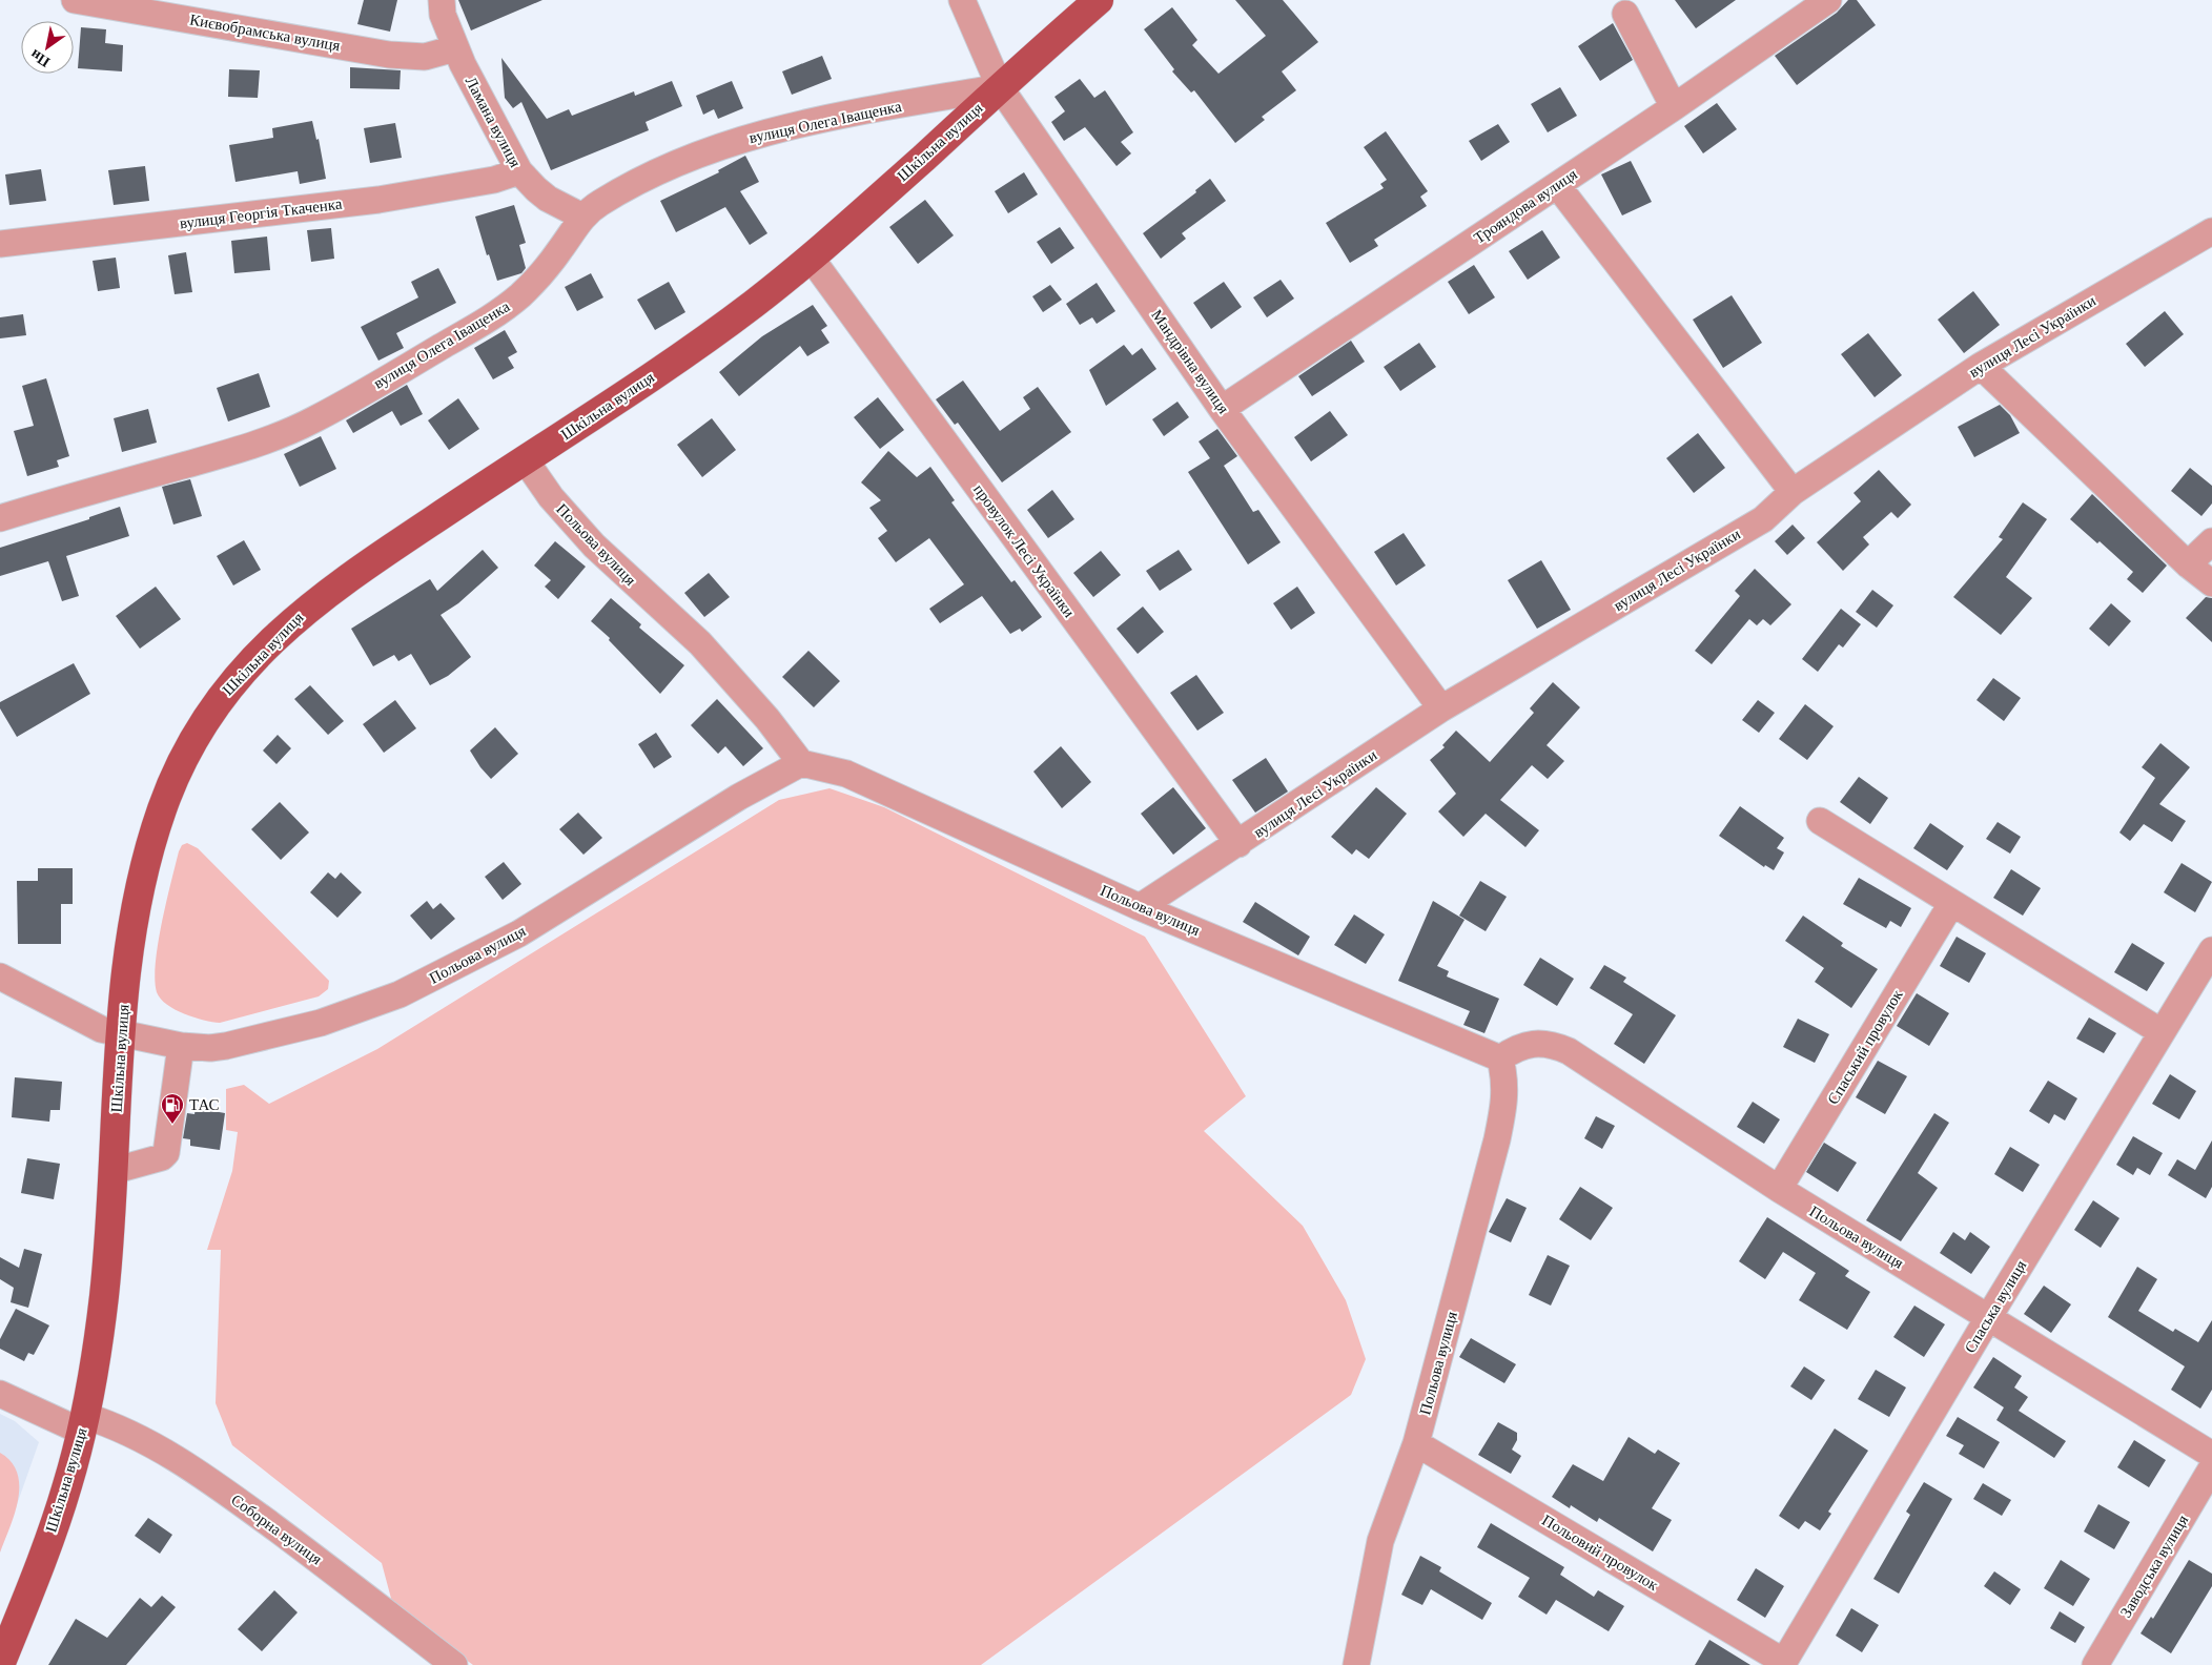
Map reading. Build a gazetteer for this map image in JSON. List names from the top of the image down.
{
  "streets": {
    "main road": ["Шкільна вулиця"],
    "street": [
      "Києвобрамська вулиця",
      "Ламана вулиця",
      "вулиця Олега Іващенка",
      "Трояндова вулиця",
      "вулиця Георгія Ткаченка",
      "вулиця Лесі Українки",
      "Мандрівна вулиця",
      "Польова вулиця",
      "провулок Лесі Українки",
      "Спаський провулок",
      "Спаська вулиця",
      "Соборна вулиця",
      "Польовий провулок",
      "Заводська вулиця"
    ]
  },
  "crossings": [
    ["Києвобрамська вулиця", "Ламана вулиця"],
    ["Ламана вулиця", "вулиця Олега Іващенка"],
    ["Ламана вулиця", "вулиця Георгія Ткаченка"],
    ["вулиця Олега Іващенка", "Шкільна вулиця"],
    ["вулиця Олега Іващенка", "Мандрівна вулиця"],
    ["Шкільна вулиця", "Мандрівна вулиця"],
    ["Шкільна вулиця", "Польова вулиця"],
    ["Шкільна вулиця", "провулок Лесі Українки"],
    ["Шкільна вулиця", "Соборна вулиця"],
    ["Трояндова вулиця", "Мандрівна вулиця"],
    ["вулиця Лесі Українки", "Мандрівна вулиця"],
    ["вулиця Лесі Українки", "Польова вулиця"],
    ["вулиця Лесі Українки", "провулок Лесі Українки"],
    ["Польова вулиця", "Спаський провулок"],
    ["Польова вулиця", "Спаська вулиця"],
    ["Польова вулиця", "Польовий провулок"],
    ["Спаська вулиця", "Польовий провулок"]
  ],
  "places": {
    "fuel station": ["ТАС"]
  },
  "north": "bottom left"
}
